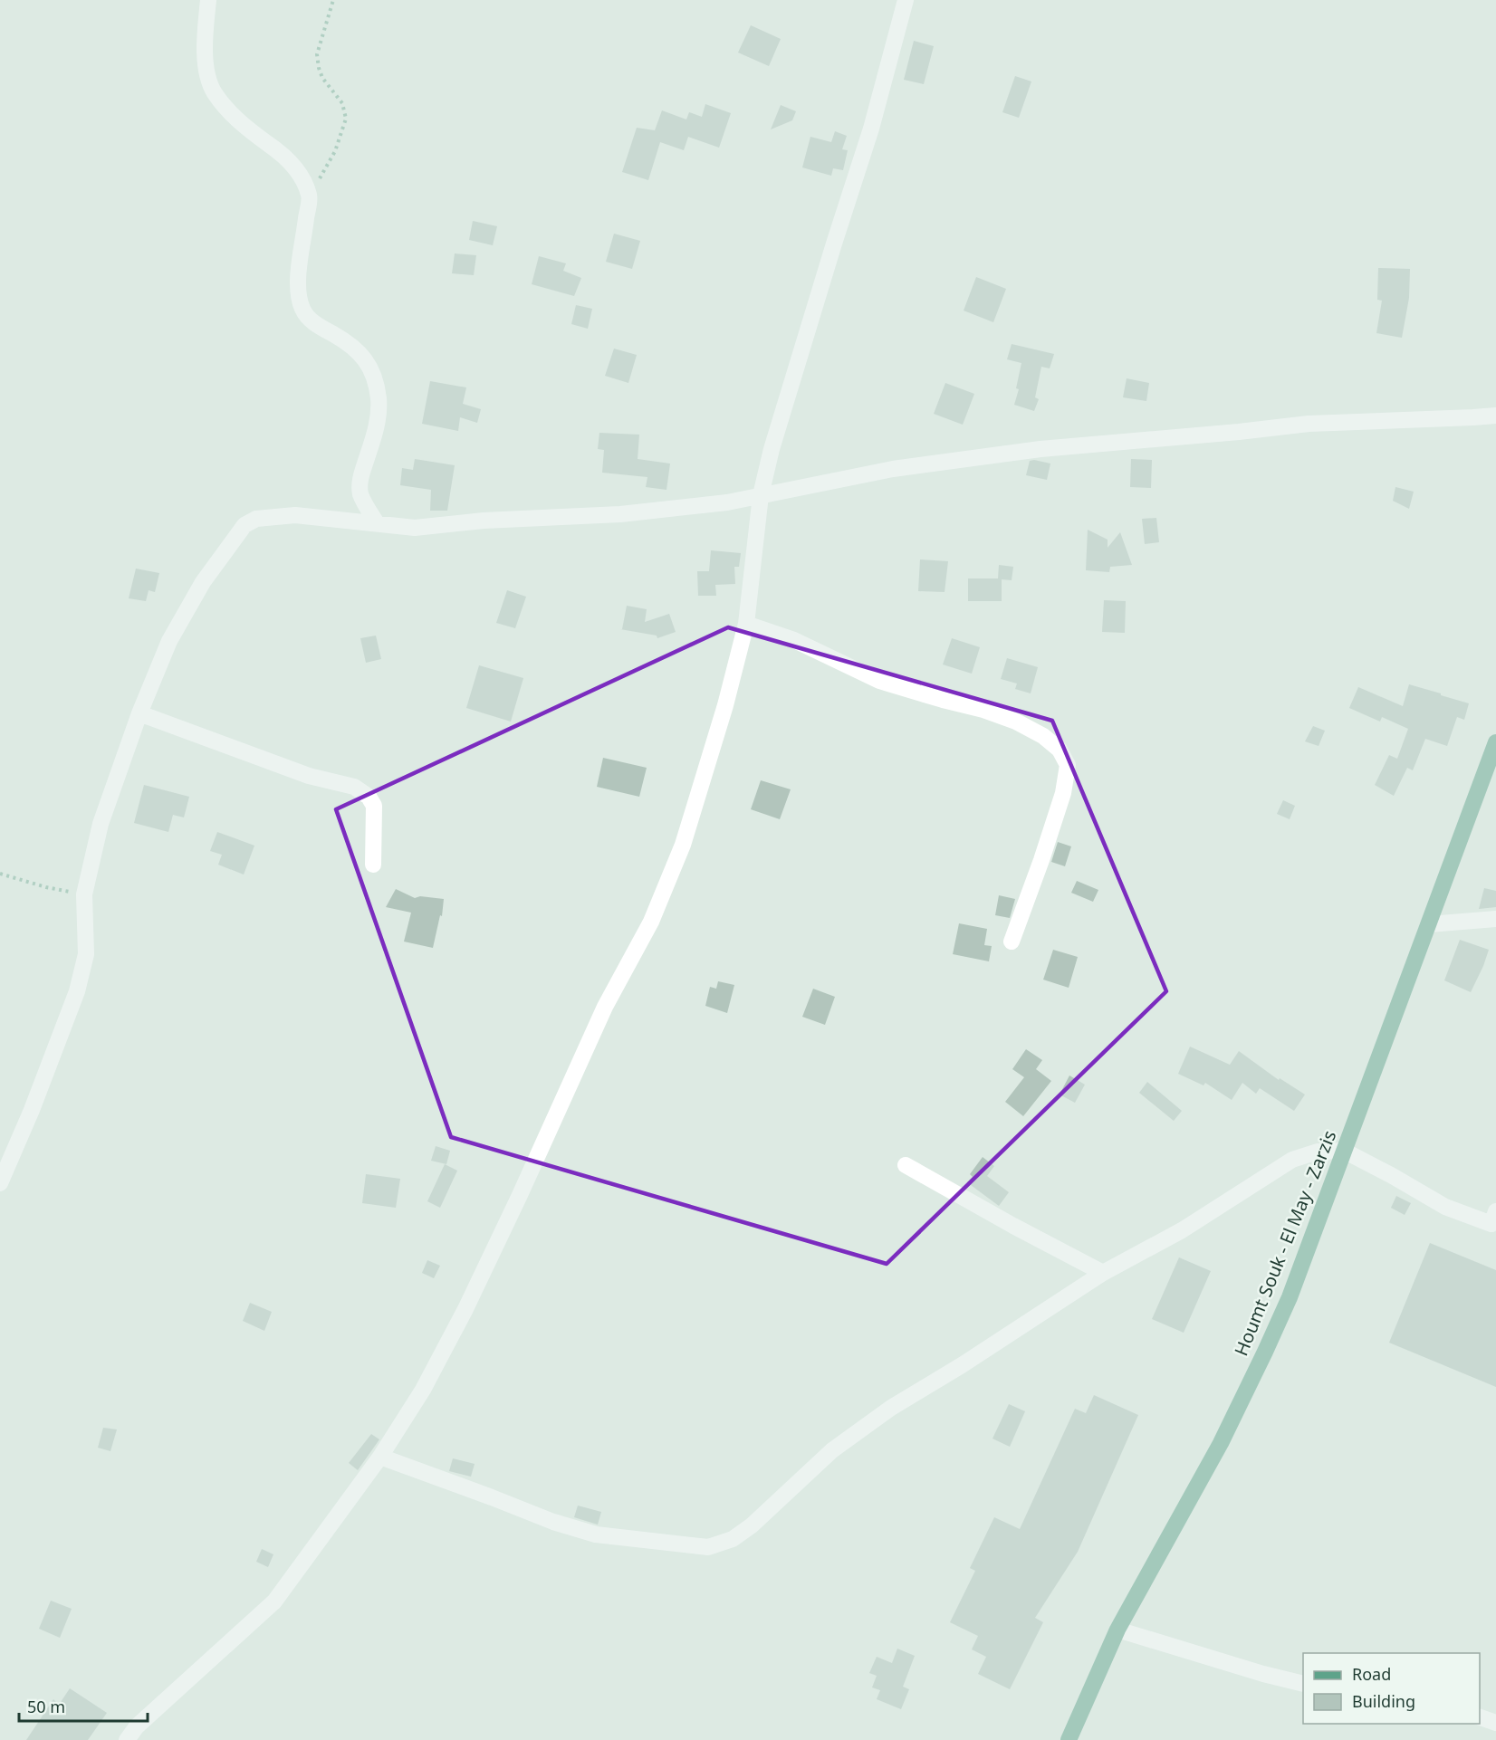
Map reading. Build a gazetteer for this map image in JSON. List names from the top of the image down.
{
  "streets": {
    "main road": ["Houmt Souk - El May - Zarzis"]
  },
  "legend": ["Road", "Building"],
  "scale_bar": "50 m"
}
